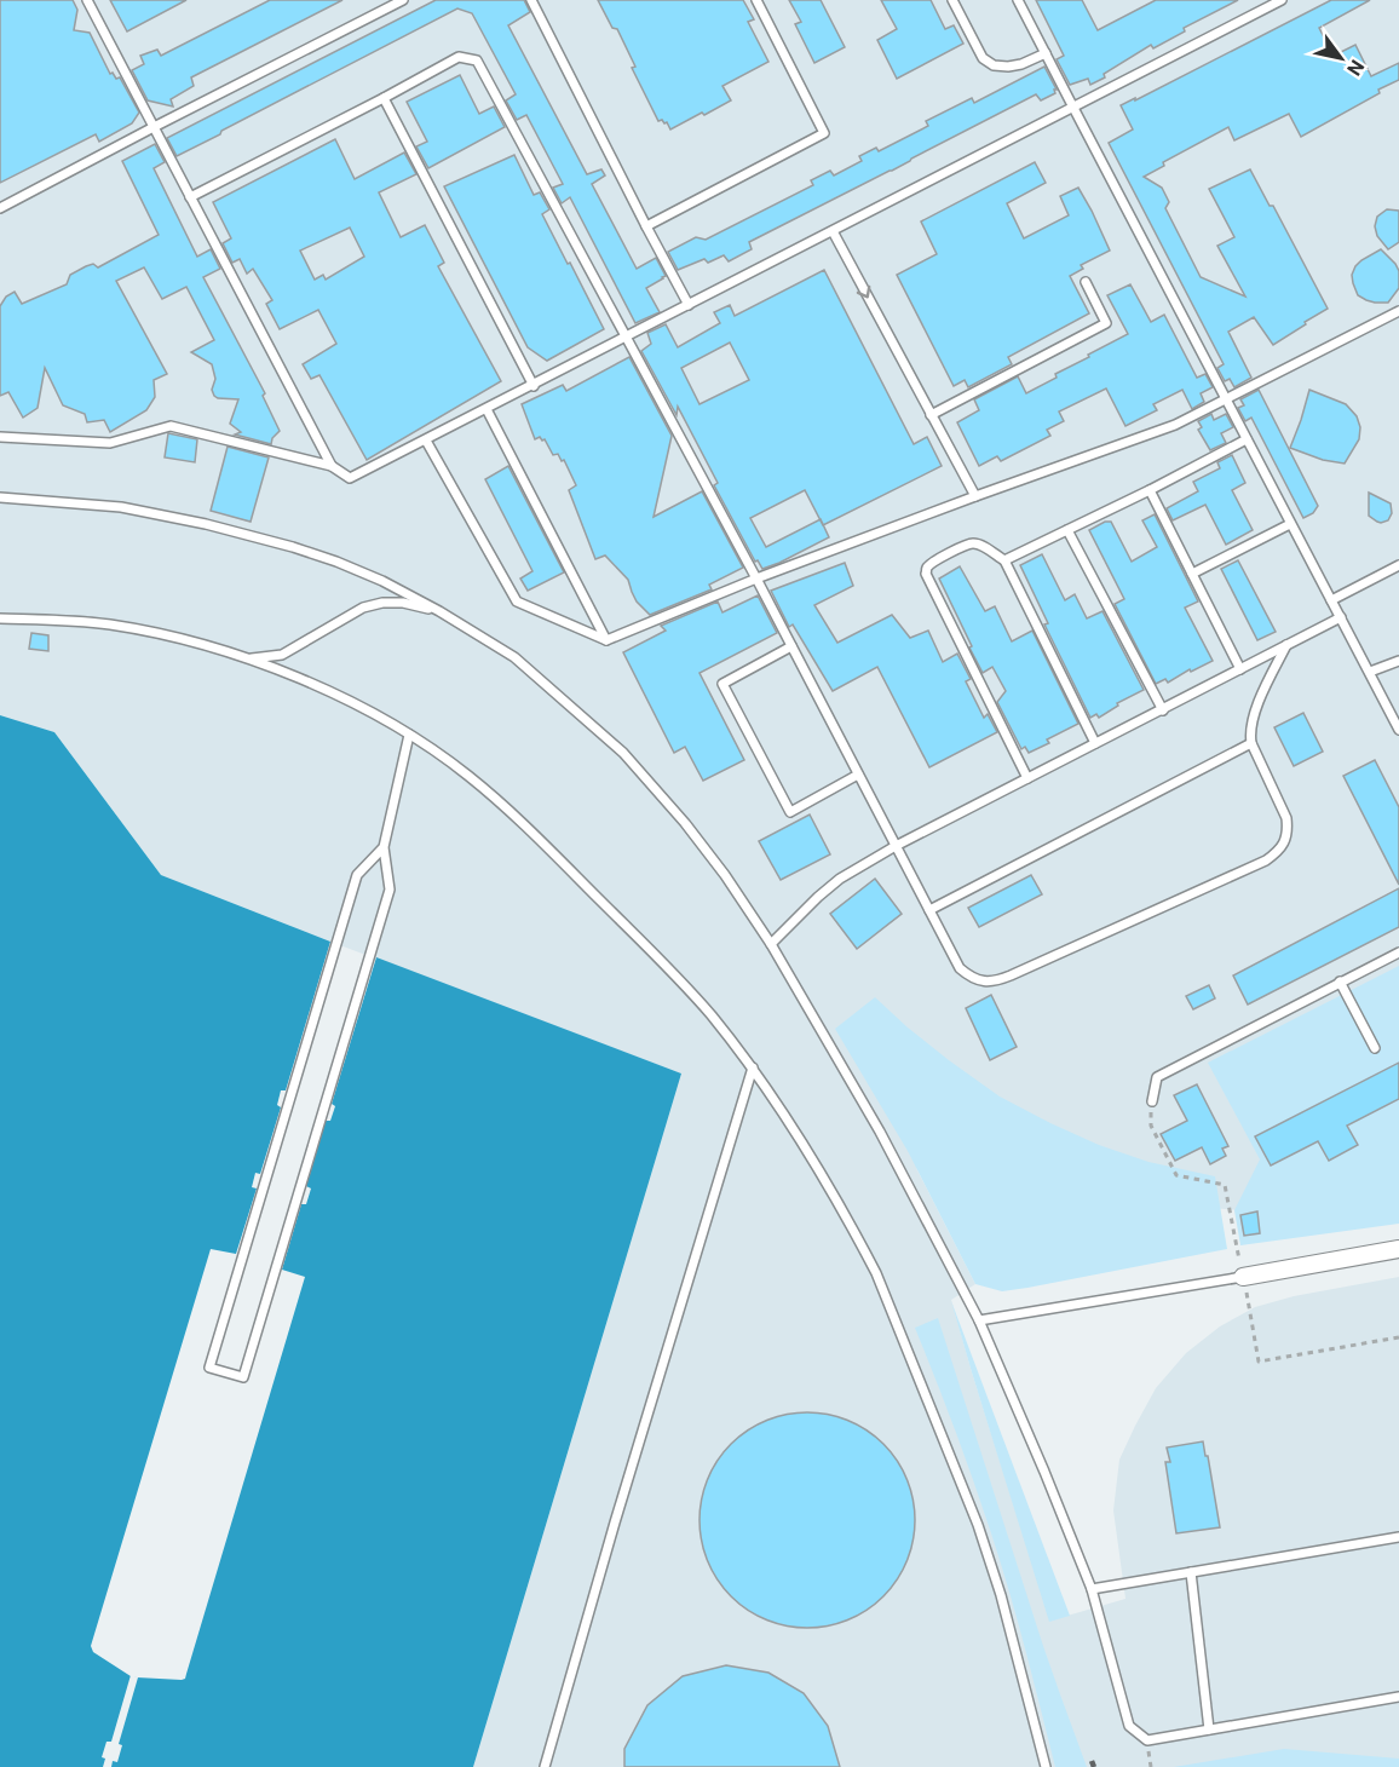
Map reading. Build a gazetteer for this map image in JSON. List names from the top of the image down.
{
  "north": "bottom right"
}
